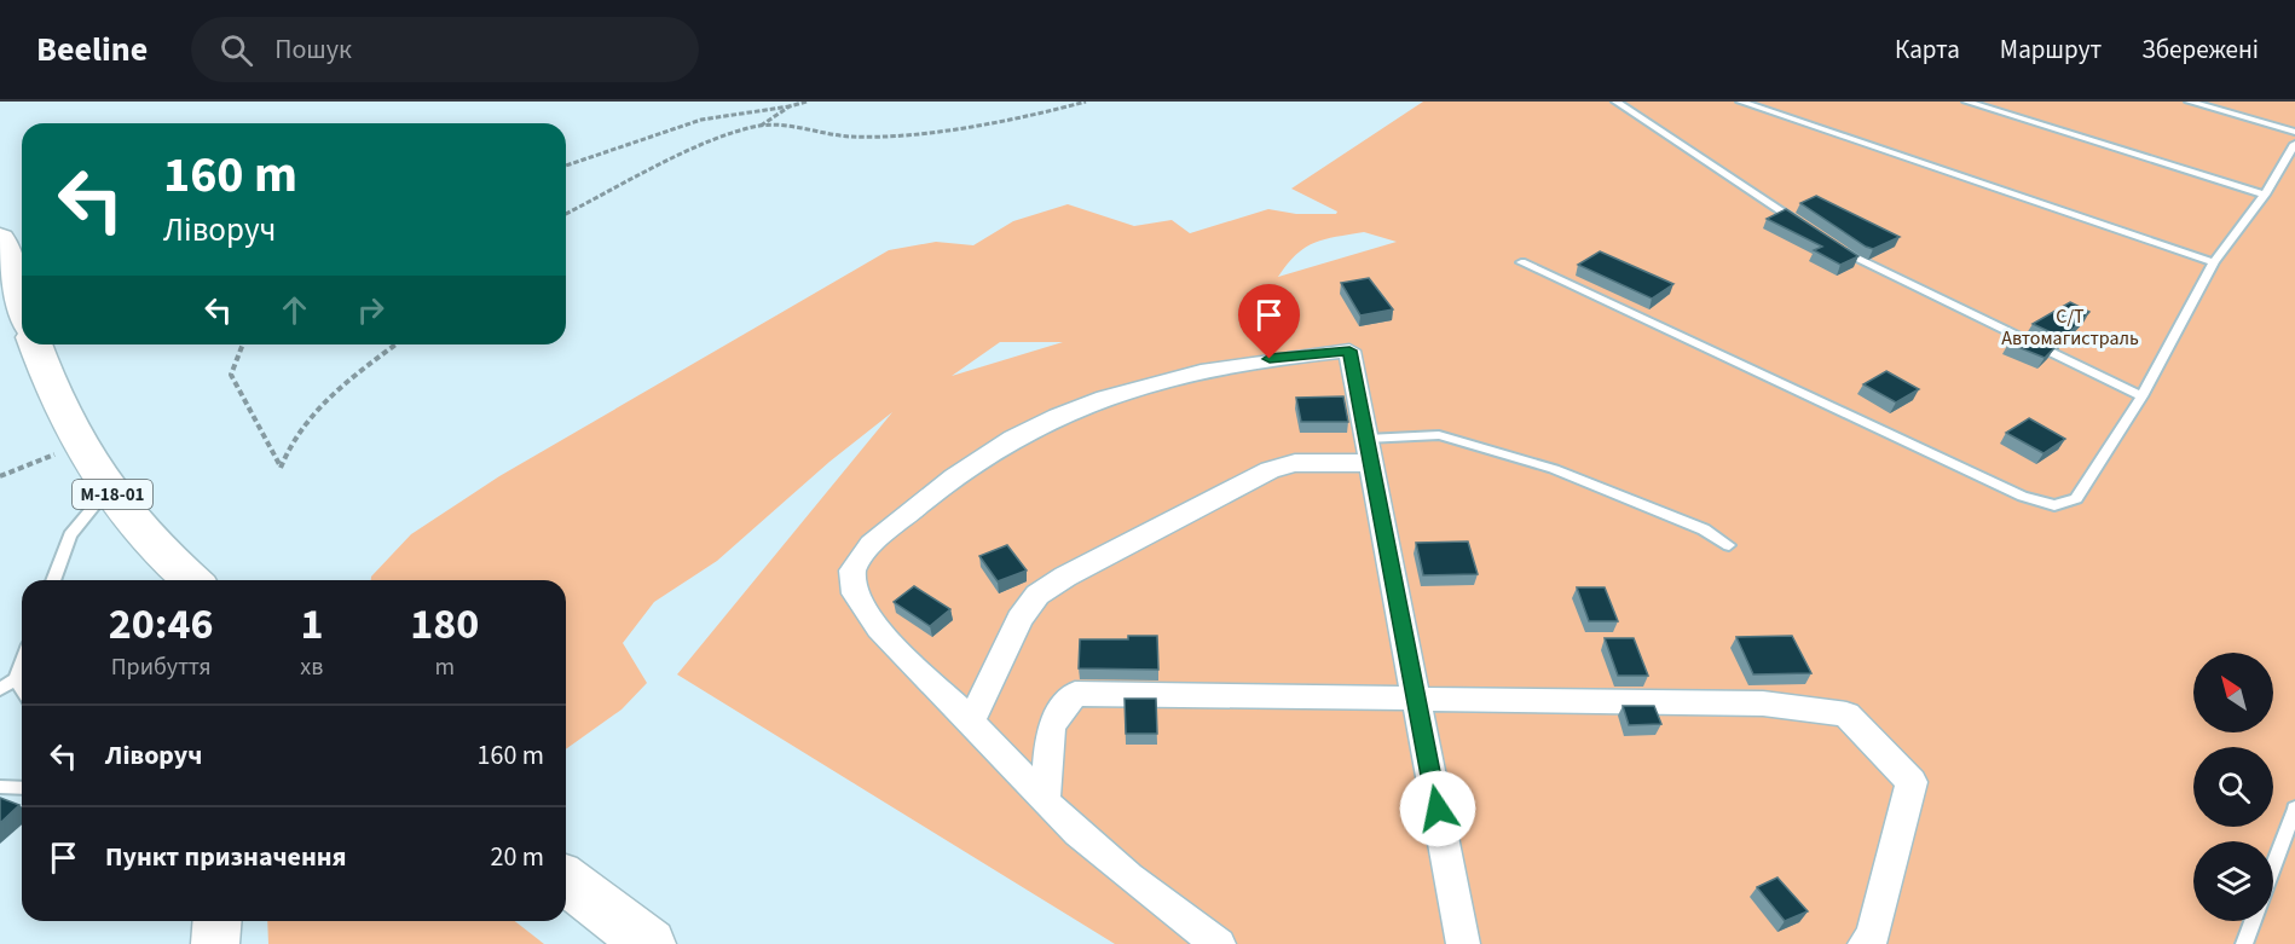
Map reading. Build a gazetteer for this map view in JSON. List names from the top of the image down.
{
  "streets": {
    "highway": ["М-18-01"]
  },
  "parks": ["С/Т Автомагистраль"],
  "north": "top left",
  "page": {
    "header": "Beeline",
    "search": "Пошук",
    "nav": ["Карта", "Маршрут", "Збережені"],
    "turn": ["160 m", "Ліворуч"],
    "eta": [
      "20:46",
      "Прибуття",
      "1",
      "хв",
      "180",
      "m"
    ],
    "list": [
      {
        "name": "Ліворуч",
        "value": "160 m"
      },
      {
        "name": "Пункт призначення",
        "value": "20 m"
      }
    ]
  }
}
